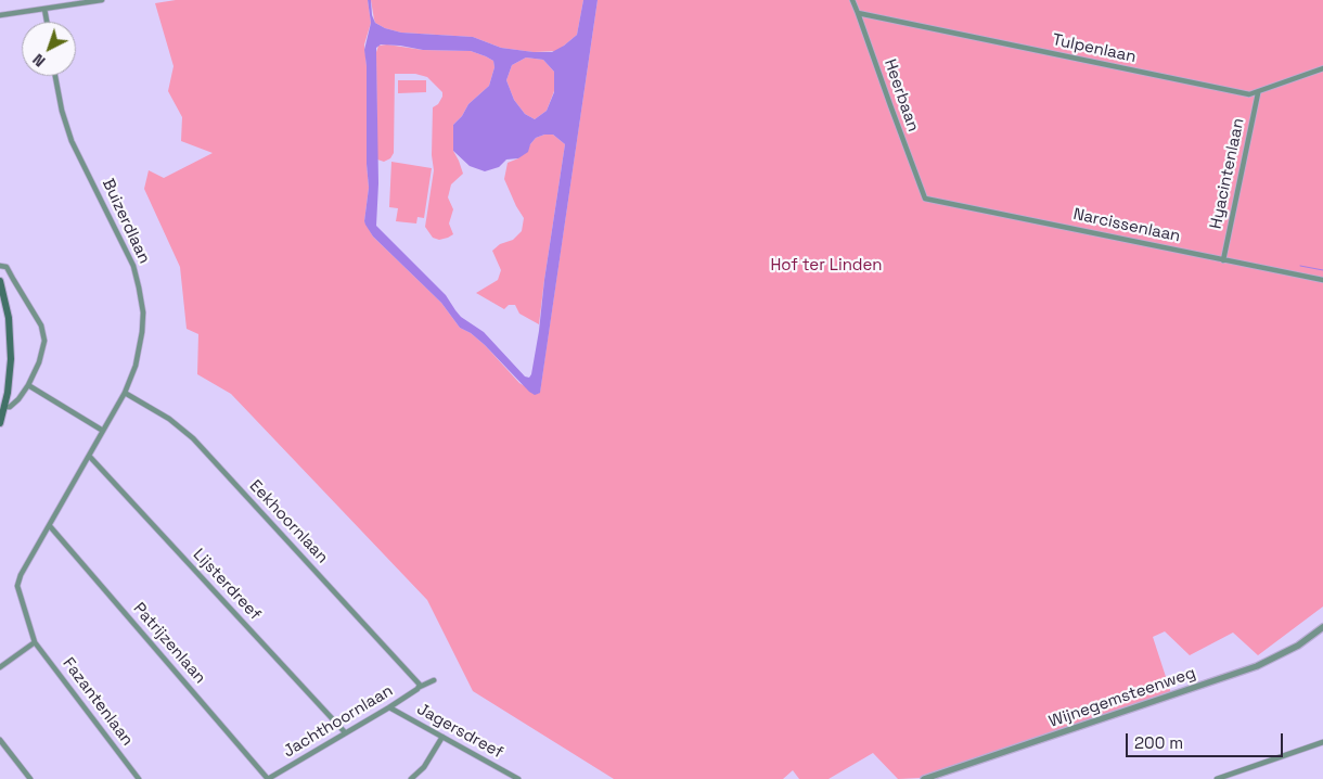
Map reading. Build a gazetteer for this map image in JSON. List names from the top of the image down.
{
  "streets": {
    "street": [
      "Tulpenlaan",
      "Heerbaan",
      "Hyacintenlaan",
      "Buizerdlaan",
      "Narcissenlaan",
      "Eekhoornlaan",
      "Lijsterdreef",
      "Patrijzenlaan",
      "Wijnegemsteenweg",
      "Fazantenlaan",
      "Jachthoornlaan",
      "Jagersdreef"
    ]
  },
  "crossings": [
    ["Tulpenlaan", "Heerbaan"],
    ["Tulpenlaan", "Hyacintenlaan"],
    ["Heerbaan", "Narcissenlaan"],
    ["Hyacintenlaan", "Narcissenlaan"],
    ["Buizerdlaan", "Eekhoornlaan"],
    ["Buizerdlaan", "Lijsterdreef"],
    ["Buizerdlaan", "Patrijzenlaan"],
    ["Buizerdlaan", "Fazantenlaan"],
    ["Eekhoornlaan", "Jachthoornlaan"],
    ["Lijsterdreef", "Jachthoornlaan"],
    ["Patrijzenlaan", "Jachthoornlaan"],
    ["Jachthoornlaan", "Jagersdreef"]
  ],
  "parks": ["Hof ter Linden"],
  "scale_bar": "200 m",
  "north": "bottom left"
}
